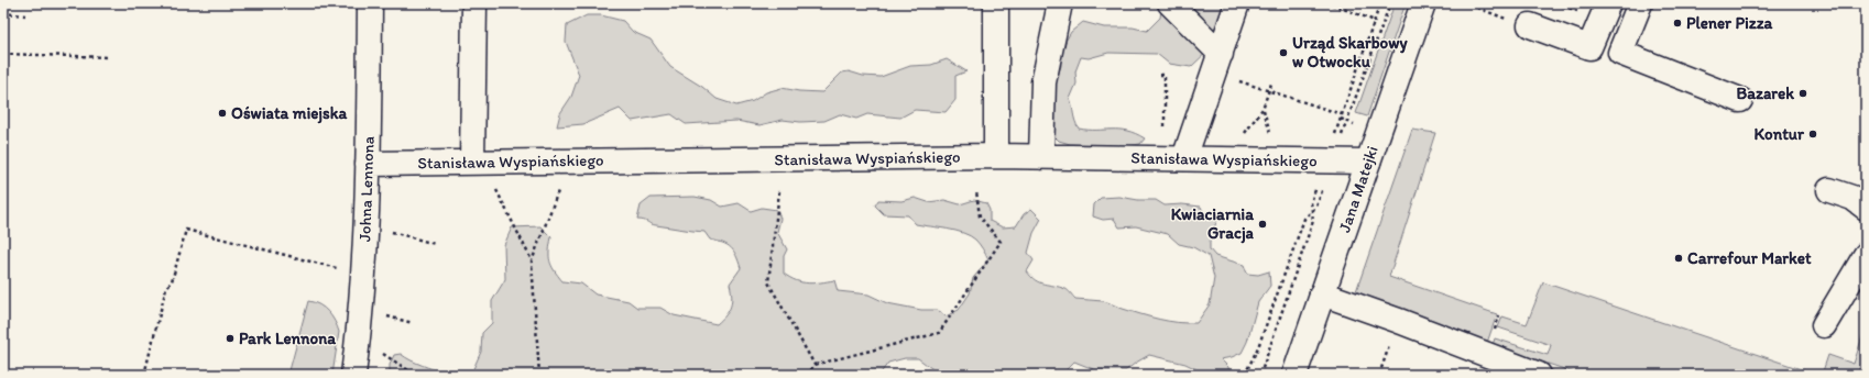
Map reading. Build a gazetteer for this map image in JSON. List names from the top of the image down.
{
  "streets": {
    "street": ["Stanisława Wyspiańskiego", "Johna Lennona", "Jana Matejki"]
  },
  "crossings": [
    ["Stanisława Wyspiańskiego", "Johna Lennona"],
    ["Stanisława Wyspiańskiego", "Jana Matejki"]
  ],
  "places": [
    "Plener Pizza",
    "Urząd Skarbowy w Otwocku",
    "Bazarek",
    "Oświata miejska",
    "Kontur",
    "Kwiaciarnia Gracja",
    "Carrefour Market",
    "Park Lennona"
  ]
}
